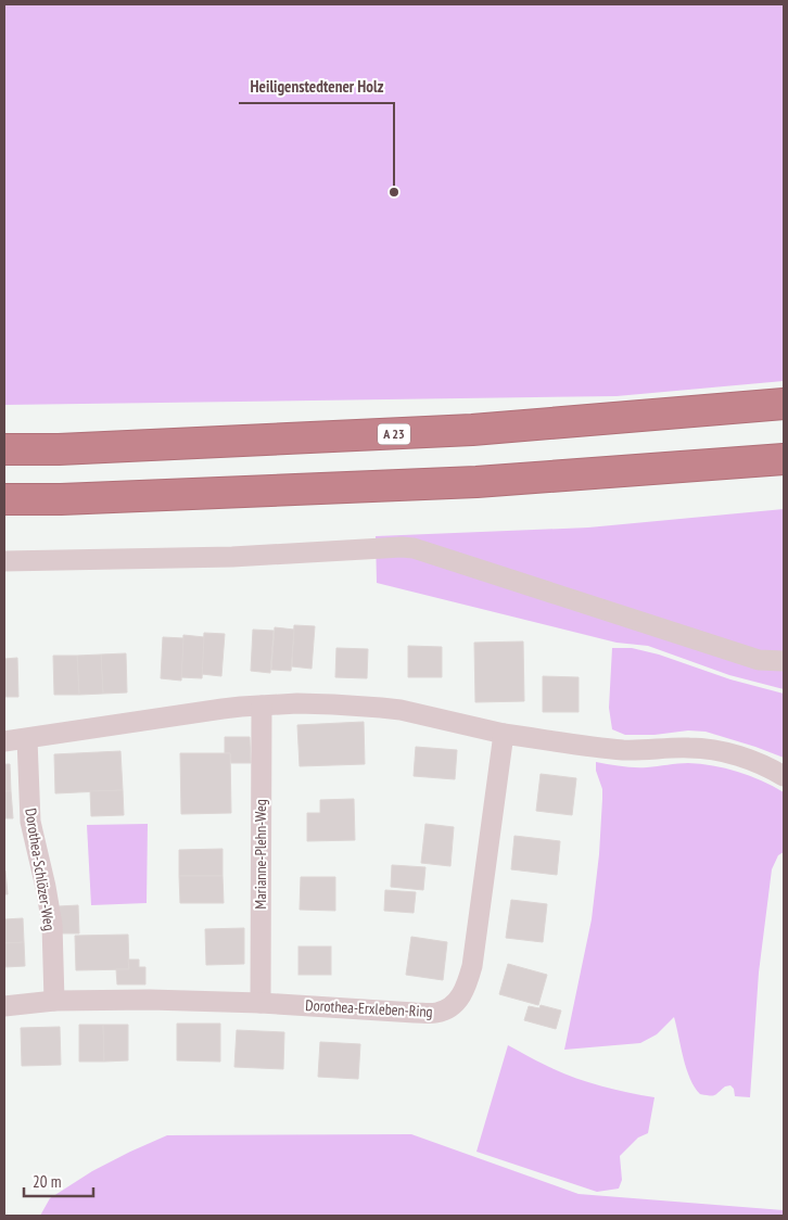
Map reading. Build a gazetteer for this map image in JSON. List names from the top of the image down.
{
  "streets": {
    "highway": ["A 23"],
    "street": ["Marianne-Plehn-Weg", "Dorothea-Schlözer-Weg", "Dorothea-Erxleben-Ring"]
  },
  "crossings": [
    ["Marianne-Plehn-Weg", "Dorothea-Erxleben-Ring"],
    ["Dorothea-Schlözer-Weg", "Dorothea-Erxleben-Ring"]
  ],
  "places": ["Heiligenstedtener Holz"],
  "scale_bar": "20 m"
}
